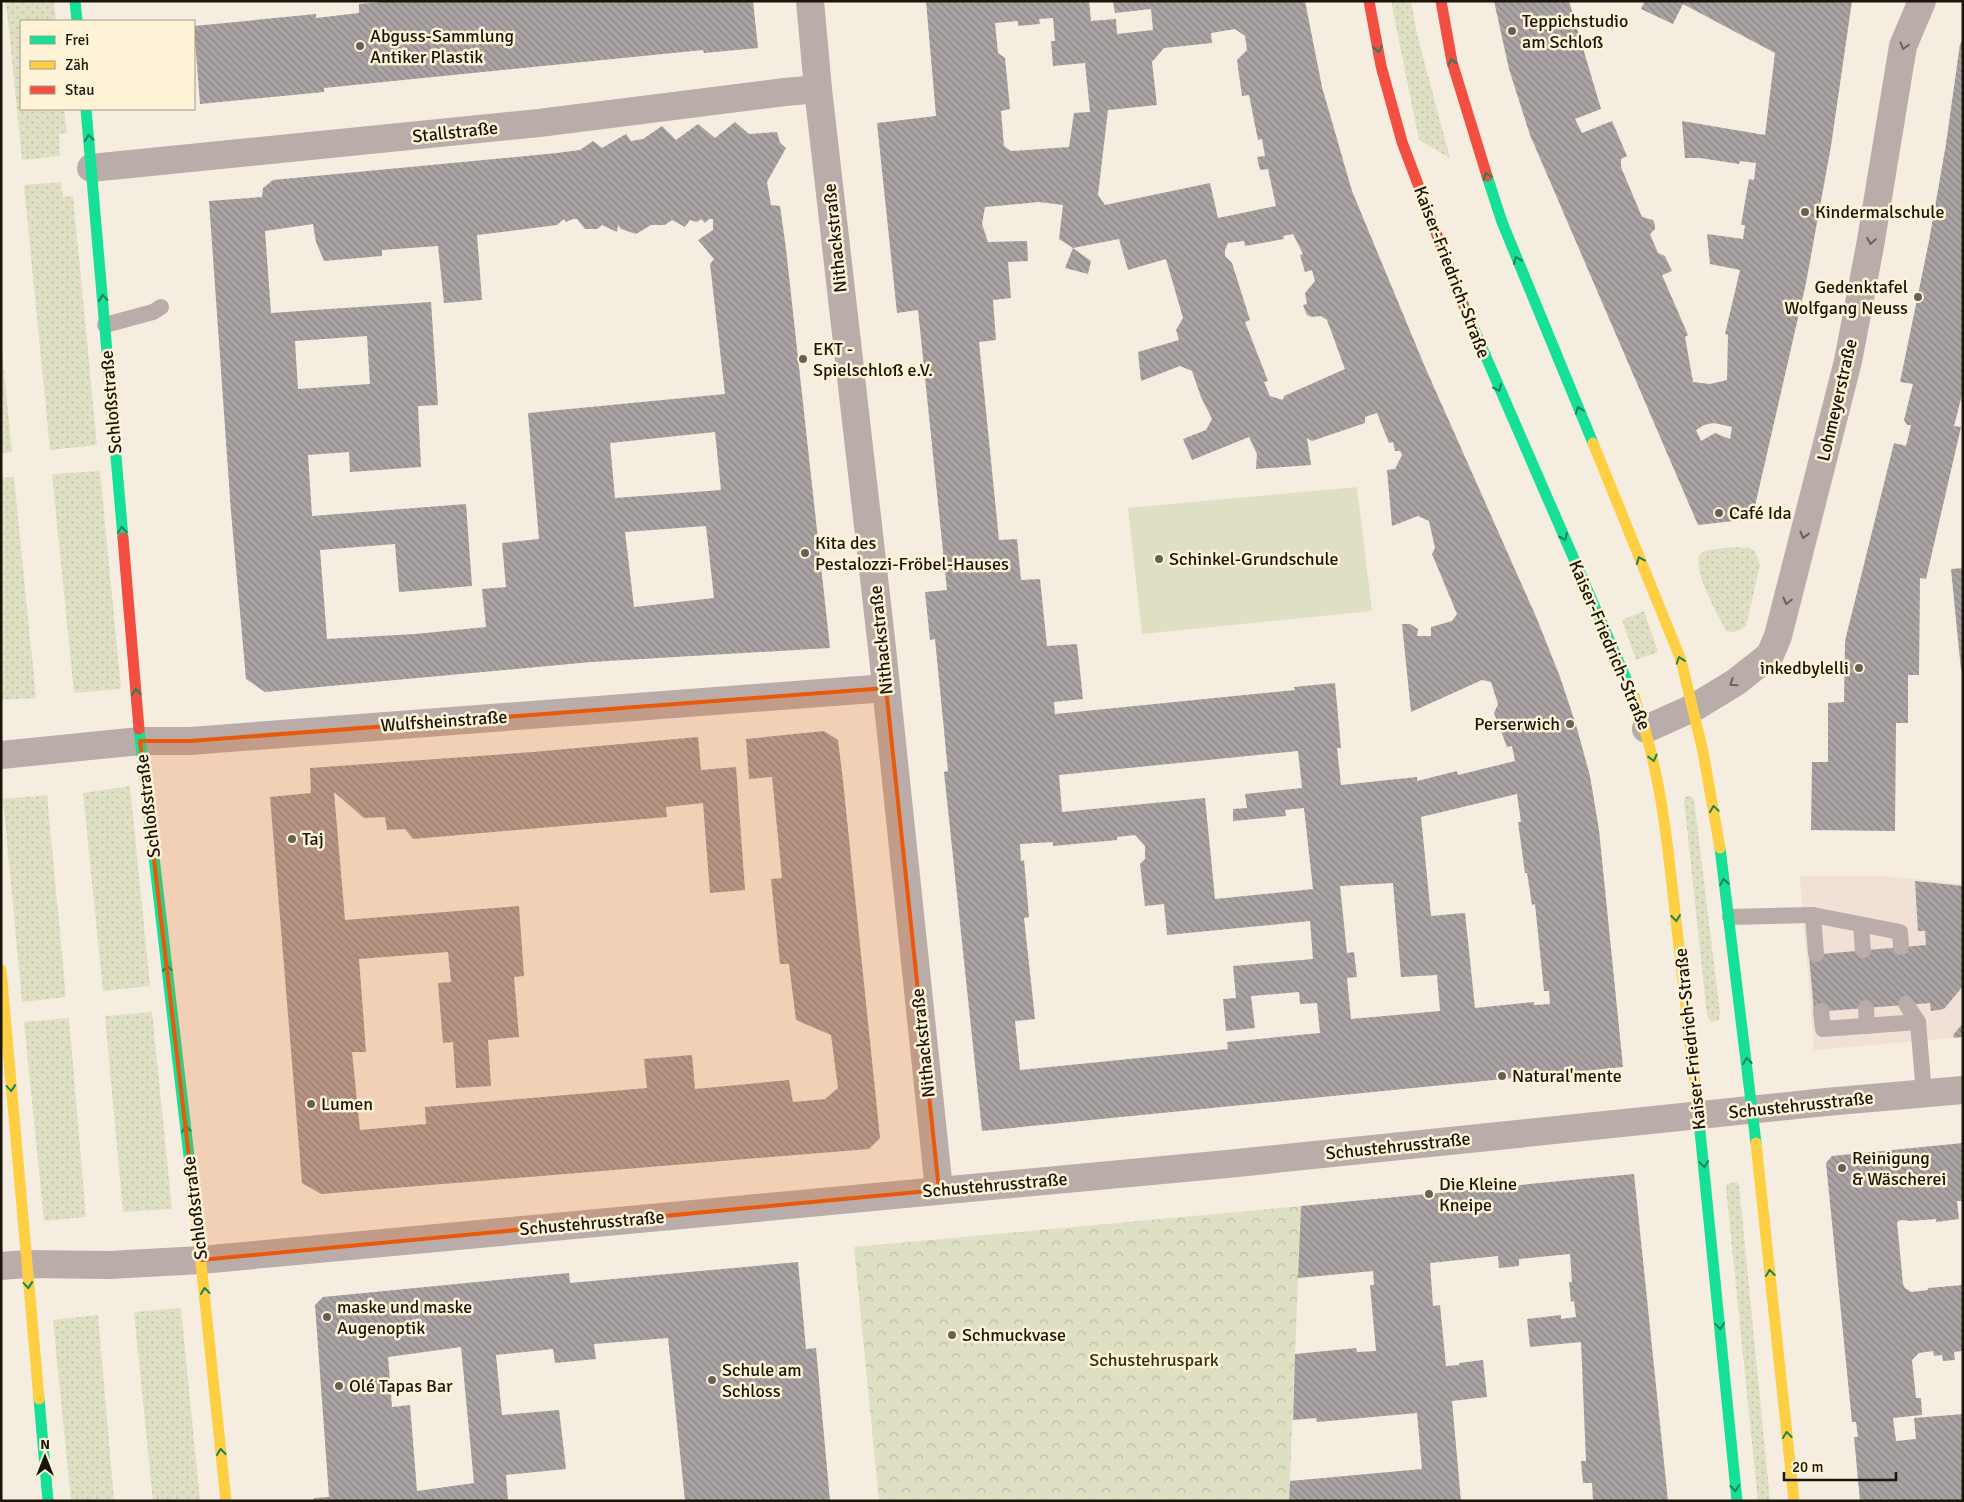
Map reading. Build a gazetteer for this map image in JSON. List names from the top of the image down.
{
  "streets": {
    "main road": ["Kaiser-Friedrich-Straße", "Schloßstraße"],
    "street": [
      "Stallstraße",
      "Nithackstraße",
      "Lohmeyerstraße",
      "Wulfsheinstraße",
      "Schustehrusstraße"
    ]
  },
  "crossings": [
    ["Stallstraße", "Nithackstraße"],
    ["Stallstraße", "Schloßstraße"],
    ["Nithackstraße", "Wulfsheinstraße"],
    ["Nithackstraße", "Schustehrusstraße"],
    ["Kaiser-Friedrich-Straße", "Lohmeyerstraße"],
    ["Kaiser-Friedrich-Straße", "Schustehrusstraße"],
    ["Schloßstraße", "Wulfsheinstraße"],
    ["Schloßstraße", "Schustehrusstraße"]
  ],
  "one_way": ["Lohmeyerstraße", "Schloßstraße"],
  "parks": ["Schustehruspark"],
  "places": [
    "Teppichstudio am Schloß",
    "Abguss-Sammlung Antiker Plastik",
    "Kindermalschule",
    "Gedenktafel Wolfgang Neuss",
    "EKT - Spielschloß e.V.",
    "Café Ida",
    "Kita des Pestalozzi-Fröbel-Hauses",
    "Schinkel-Grundschule",
    "inkedbylelli",
    "Perserwich",
    "Taj",
    "Natural'mente",
    "Lumen",
    "Reinigung & Wäscherei",
    "Die Kleine Kneipe",
    "maske und maske Augenoptik",
    "Schmuckvase",
    "Schule am Schloss",
    "Olé Tapas Bar"
  ],
  "legend": ["Frei", "Zäh", "Stau"],
  "scale_bar": "20 m",
  "north": "top"
}
